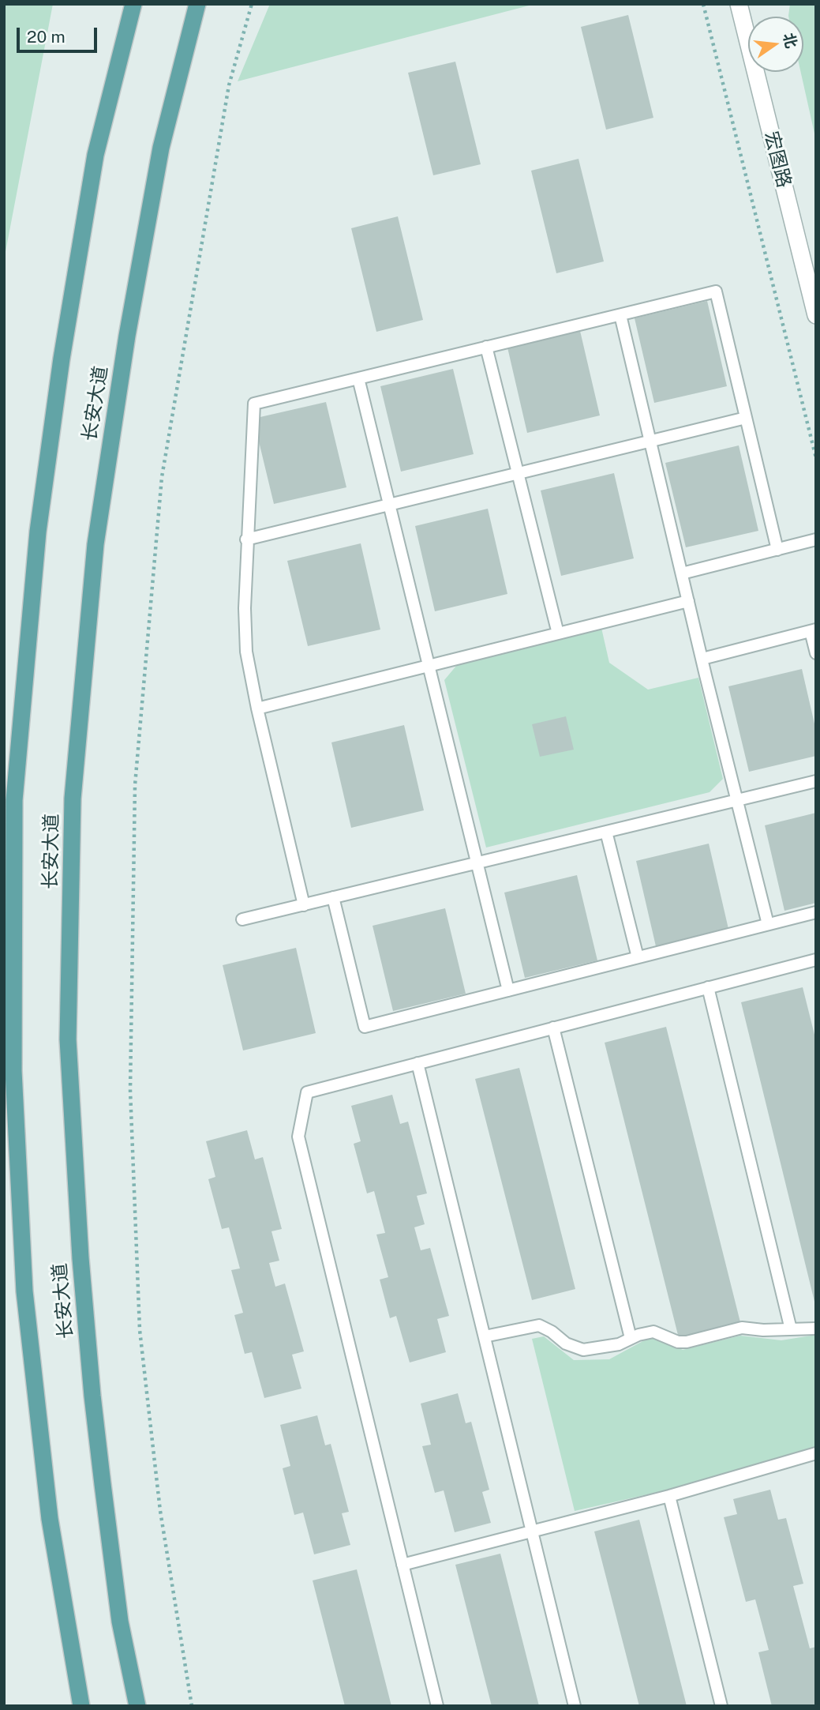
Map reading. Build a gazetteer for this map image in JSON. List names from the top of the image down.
{
  "streets": {
    "main road": ["长安大道"],
    "street": ["宏图路"]
  },
  "scale_bar": "20 m",
  "north": "right"
}
